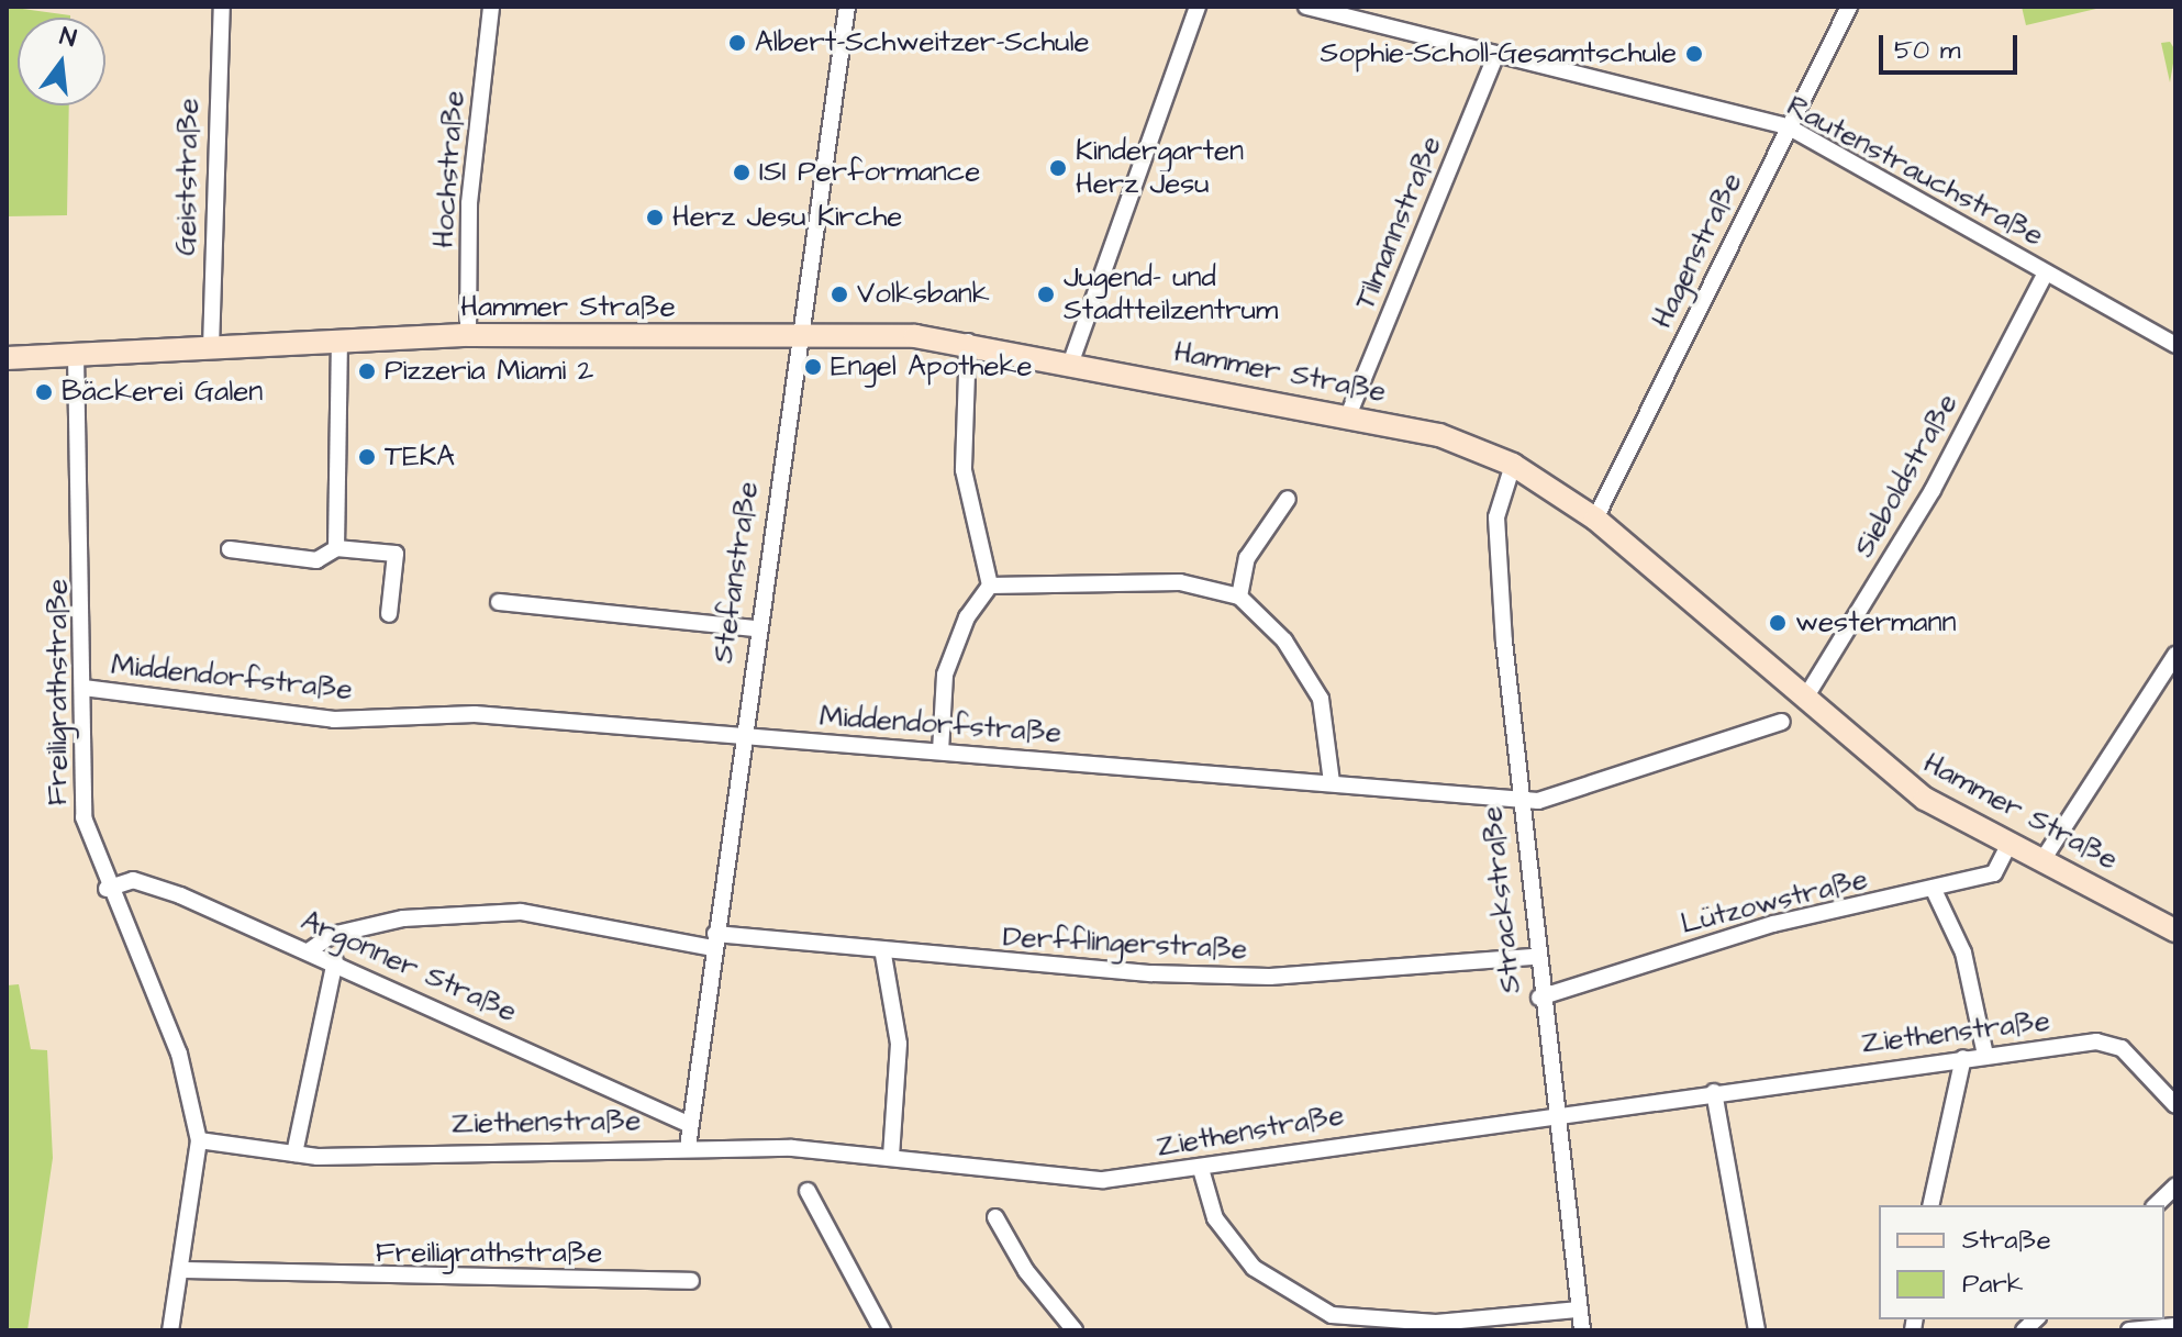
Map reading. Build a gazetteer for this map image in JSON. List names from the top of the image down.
{
  "streets": {
    "main road": ["Hammer Straße"],
    "street": [
      "Hochstraße",
      "Rautenstrauchstraße",
      "Geiststraße",
      "Tilmannstraße",
      "Hagenstraße",
      "Sieboldstraße",
      "Stefanstraße",
      "Middendorfstraße",
      "Freiligrathstraße",
      "Strackstraße",
      "Lützowstraße",
      "Derfflingerstraße",
      "Argonner Straße",
      "Ziethenstraße"
    ]
  },
  "crossings": [
    ["Hochstraße", "Hammer Straße"],
    ["Rautenstrauchstraße", "Tilmannstraße"],
    ["Rautenstrauchstraße", "Hagenstraße"],
    ["Rautenstrauchstraße", "Sieboldstraße"],
    ["Geiststraße", "Hammer Straße"],
    ["Tilmannstraße", "Hammer Straße"],
    ["Hagenstraße", "Hammer Straße"],
    ["Hammer Straße", "Sieboldstraße"],
    ["Hammer Straße", "Stefanstraße"],
    ["Hammer Straße", "Freiligrathstraße"],
    ["Hammer Straße", "Strackstraße"],
    ["Hammer Straße", "Lützowstraße"],
    ["Stefanstraße", "Middendorfstraße"],
    ["Stefanstraße", "Derfflingerstraße"],
    ["Stefanstraße", "Argonner Straße"],
    ["Stefanstraße", "Ziethenstraße"],
    ["Middendorfstraße", "Freiligrathstraße"],
    ["Middendorfstraße", "Strackstraße"],
    ["Freiligrathstraße", "Argonner Straße"],
    ["Freiligrathstraße", "Ziethenstraße"],
    ["Strackstraße", "Lützowstraße"],
    ["Strackstraße", "Derfflingerstraße"],
    ["Strackstraße", "Ziethenstraße"],
    ["Derfflingerstraße", "Argonner Straße"]
  ],
  "places": [
    "Albert-Schweitzer-Schule",
    "Sophie-Scholl-Gesamtschule",
    "Kindergarten Herz Jesu",
    "ISI Performance",
    "Herz Jesu Kirche",
    "Volksbank",
    "Jugend- und Stadtteilzentrum",
    "Engel Apotheke",
    "Pizzeria Miami 2",
    "Bäckerei Galen",
    "TEKA",
    "westermann"
  ],
  "legend": ["Straße", "Park"],
  "scale_bar": "50 m",
  "north": "top"
}
